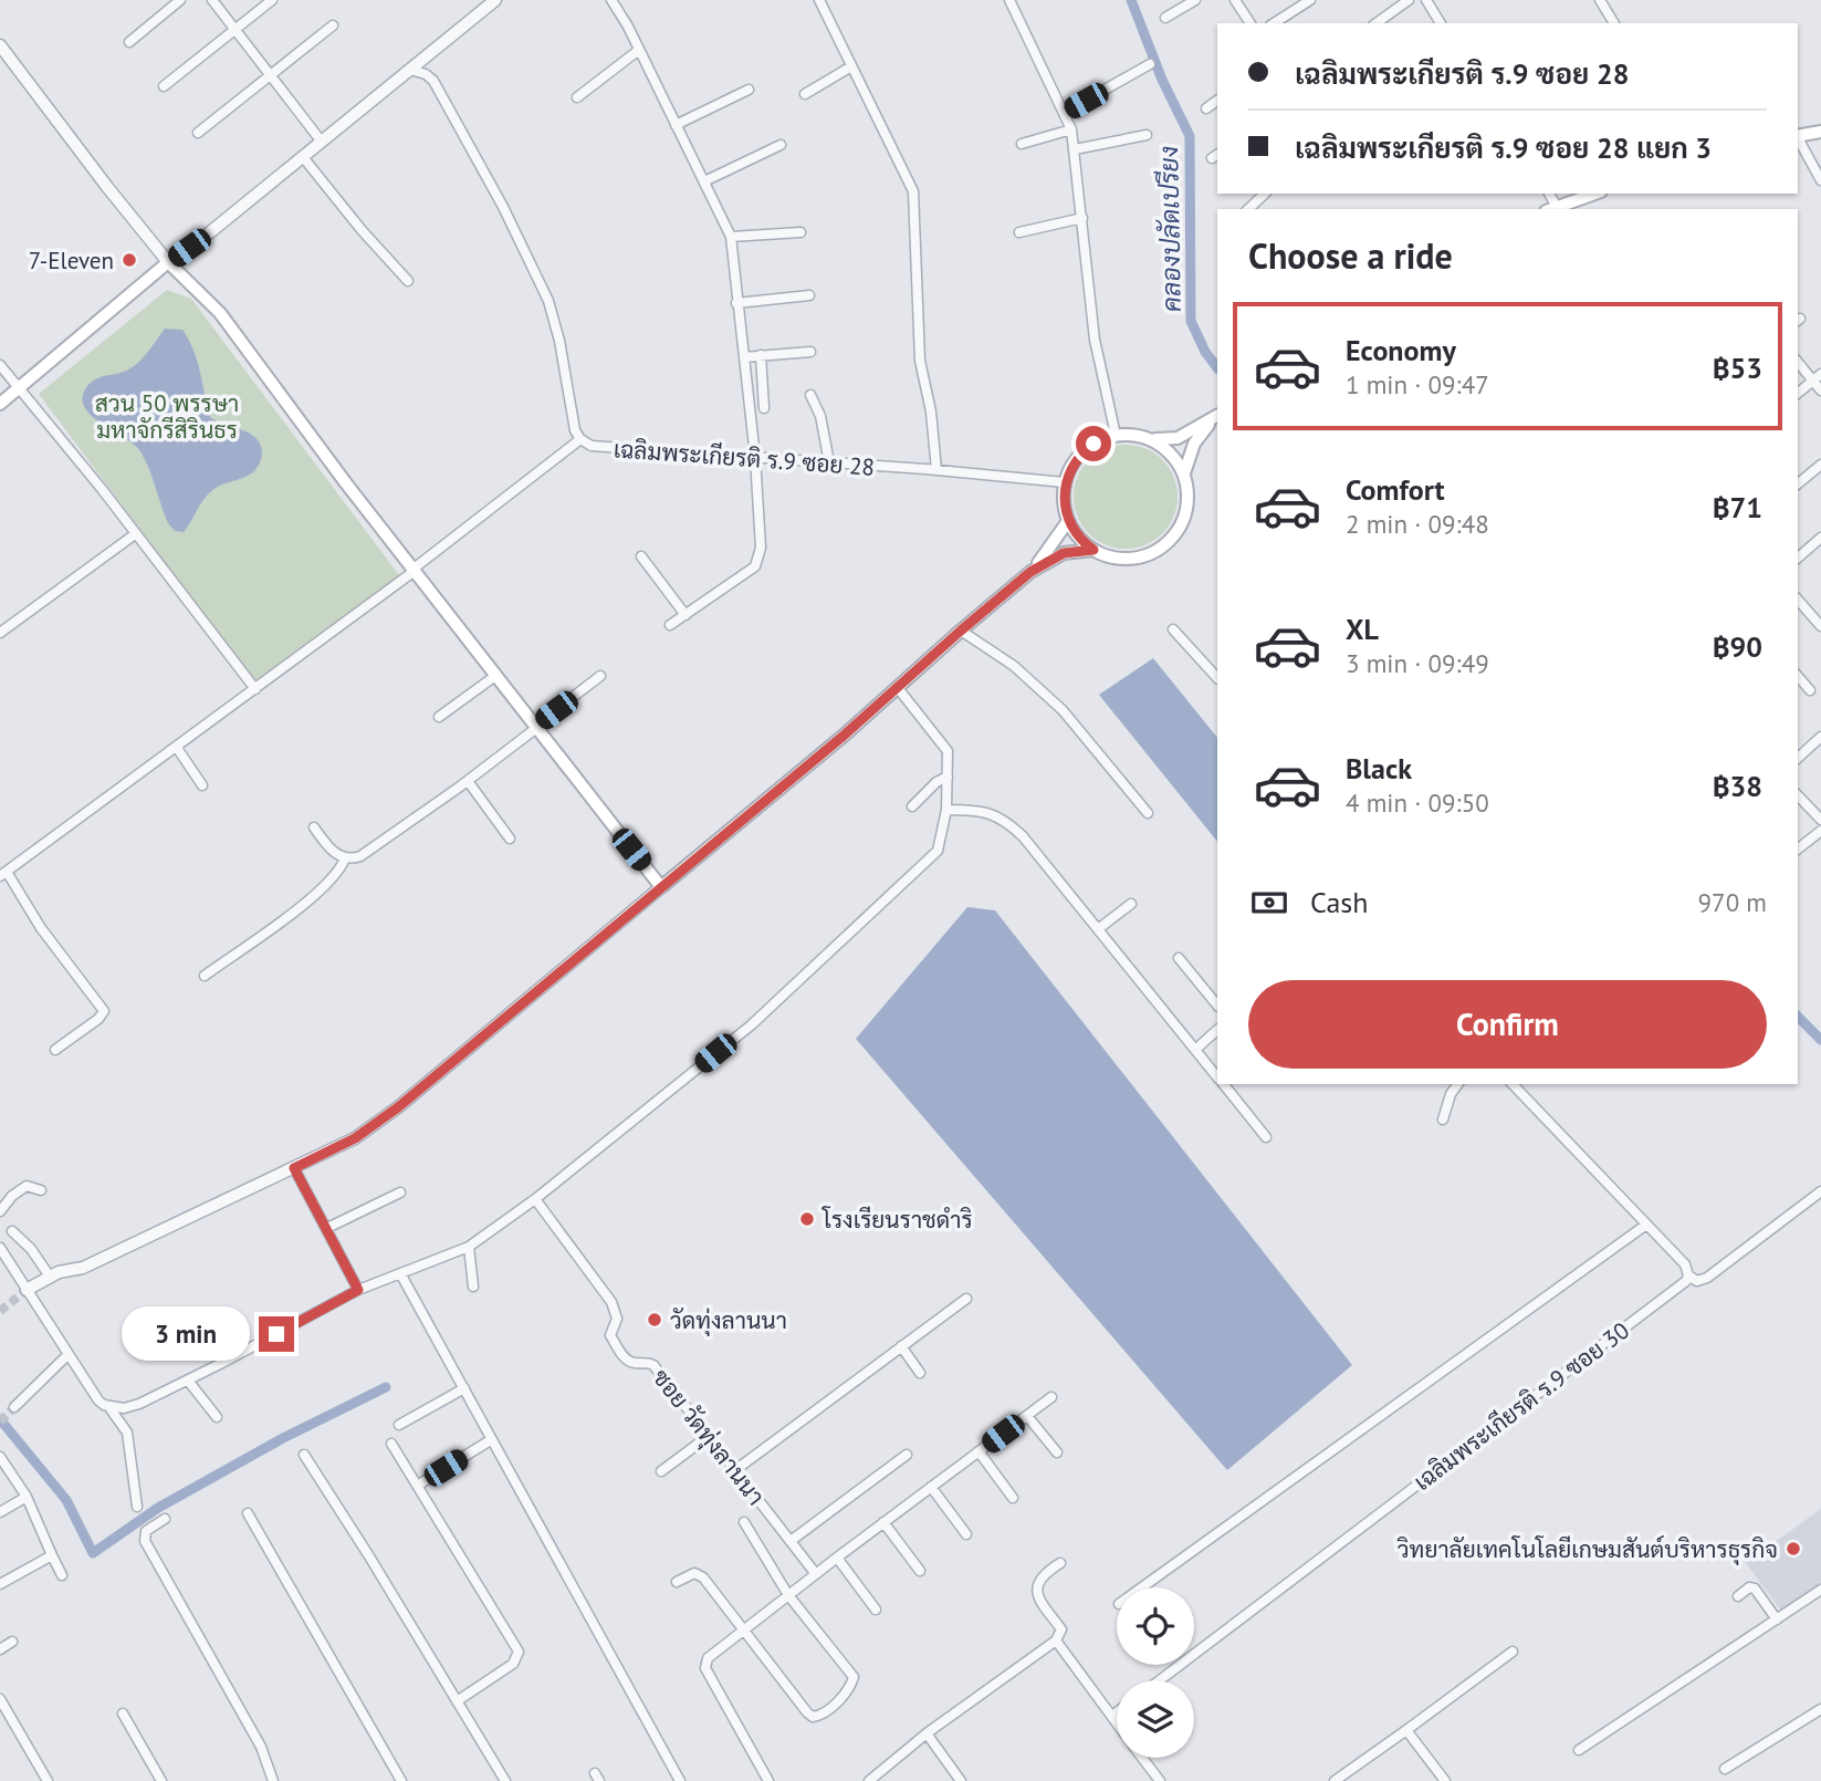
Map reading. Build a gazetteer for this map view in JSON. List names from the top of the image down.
{
  "streets": {
    "street": ["เฉลิมพระเกียรติ ร.9 ซอย 28", "เฉลิมพระเกียรติ ร.9 ซอย 30", "ซอย วัดทุ่งลานนา"]
  },
  "water": ["คลองปลัดเปรียง"],
  "parks": ["สวน 50 พรรษา มหาจักรีสิรินธร"],
  "places": [
    "7-Eleven",
    "โรงเรียนราชดำริ",
    "วัดทุ่งลานนา",
    "วิทยาลัยเทคโนโลยีเกษมสันต์บริหารธุรกิจ"
  ],
  "page": {
    "banner": ["เฉลิมพระเกียรติ ร.9 ซอย 28", "เฉลิมพระเกียรติ ร.9 ซอย 28 แยก 3"],
    "heading": "Choose a ride",
    "list": [
      {
        "name": "Economy",
        "note": "1 min · 09:47",
        "value": "฿53"
      },
      {
        "name": "Comfort",
        "note": "2 min · 09:48",
        "value": "฿71"
      },
      {
        "name": "XL",
        "note": "3 min · 09:49",
        "value": "฿90"
      },
      {
        "name": "Black",
        "note": "4 min · 09:50",
        "value": "฿38"
      }
    ],
    "pay": ["Cash", "970 m"],
    "buttons": "Confirm",
    "bubble": "3 min"
  }
}
